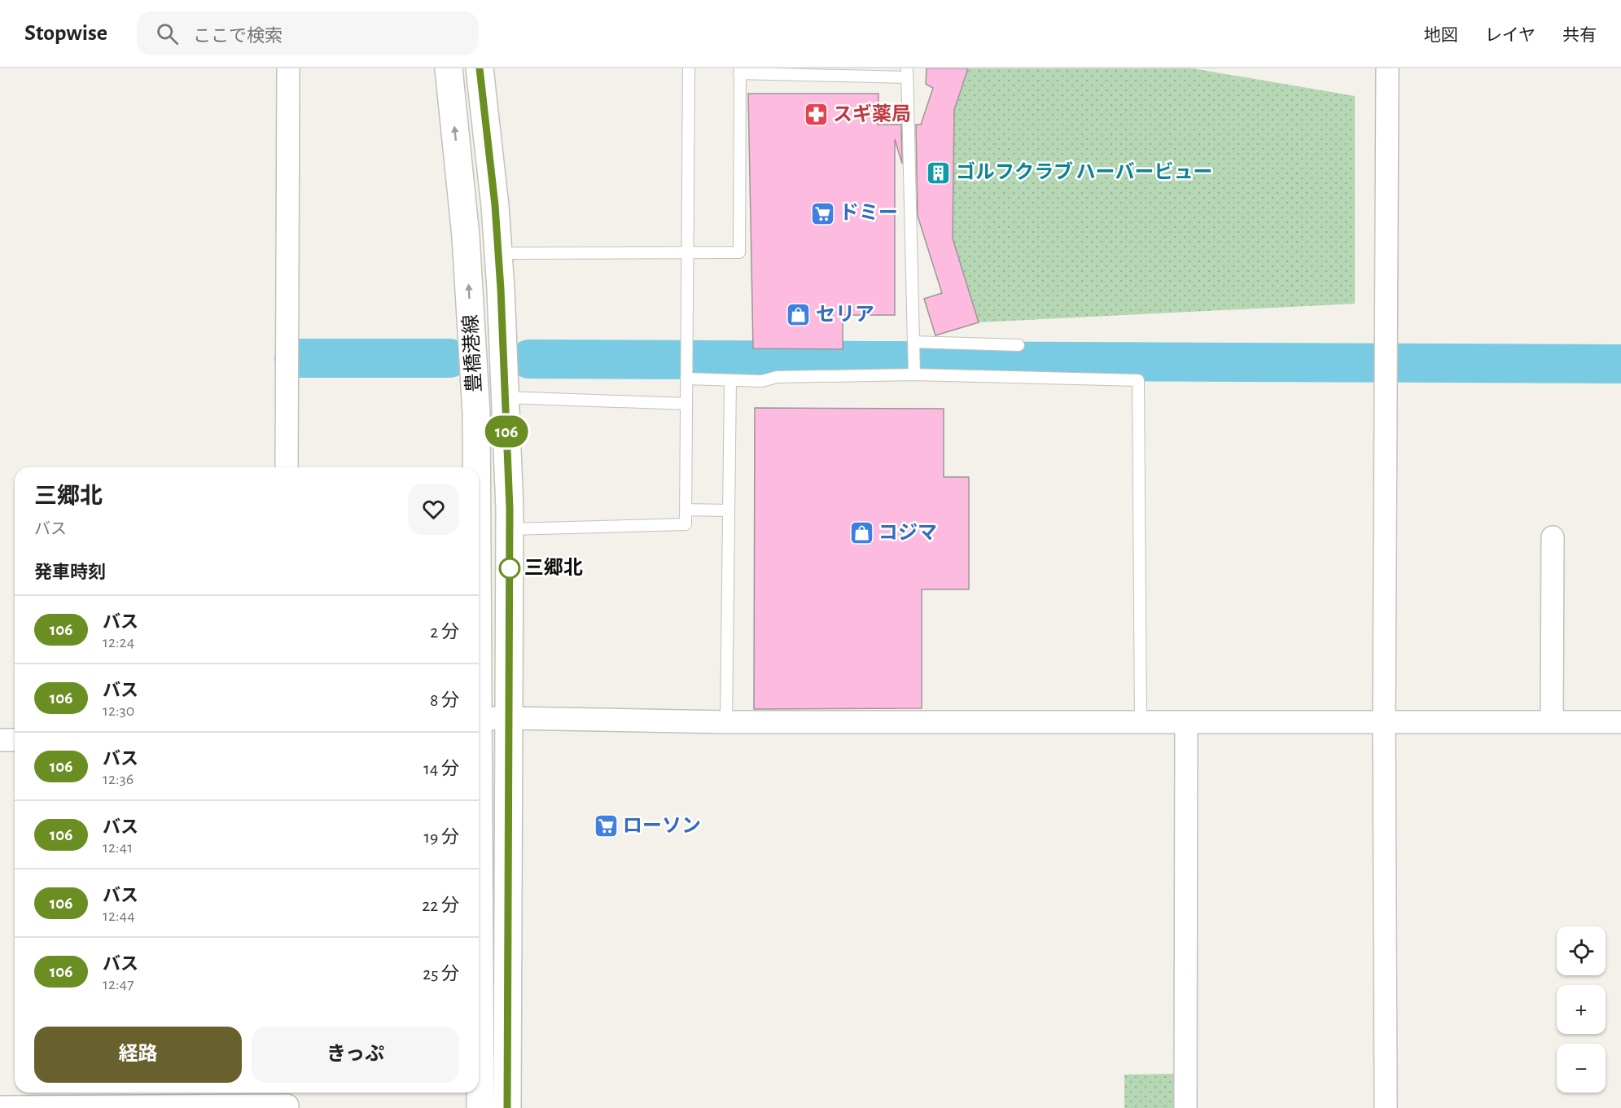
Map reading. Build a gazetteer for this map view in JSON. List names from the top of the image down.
{
  "streets": {
    "main road": ["豊橋港線"]
  },
  "places": {
    "pharmacy": ["スギ薬局"],
    "building": ["ゴルフクラブ ハーバービュー"],
    "supermarket": ["ドミー", "ローソン"],
    "shop": ["セリア", "コジマ"],
    "other": ["三郷北"]
  },
  "lines": ["bus line 106"],
  "page": {
    "header": "Stopwise",
    "search": "ここで検索",
    "nav": ["地図", "レイヤ", "共有"],
    "on_map": "106",
    "heading": [
      ["三郷北", "バス"],
      "発車時刻"
    ],
    "list": [
      {
        "mark": "106",
        "name": "バス",
        "note": "12:24",
        "value": "2 分"
      },
      {
        "mark": "106",
        "name": "バス",
        "note": "12:30",
        "value": "8 分"
      },
      {
        "mark": "106",
        "name": "バス",
        "note": "12:36",
        "value": "14 分"
      },
      {
        "mark": "106",
        "name": "バス",
        "note": "12:41",
        "value": "19 分"
      },
      {
        "mark": "106",
        "name": "バス",
        "note": "12:44",
        "value": "22 分"
      },
      {
        "mark": "106",
        "name": "バス",
        "note": "12:47",
        "value": "25 分"
      }
    ],
    "map_buttons": ["+", "−"],
    "buttons": ["経路", "きっぷ"]
  }
}
